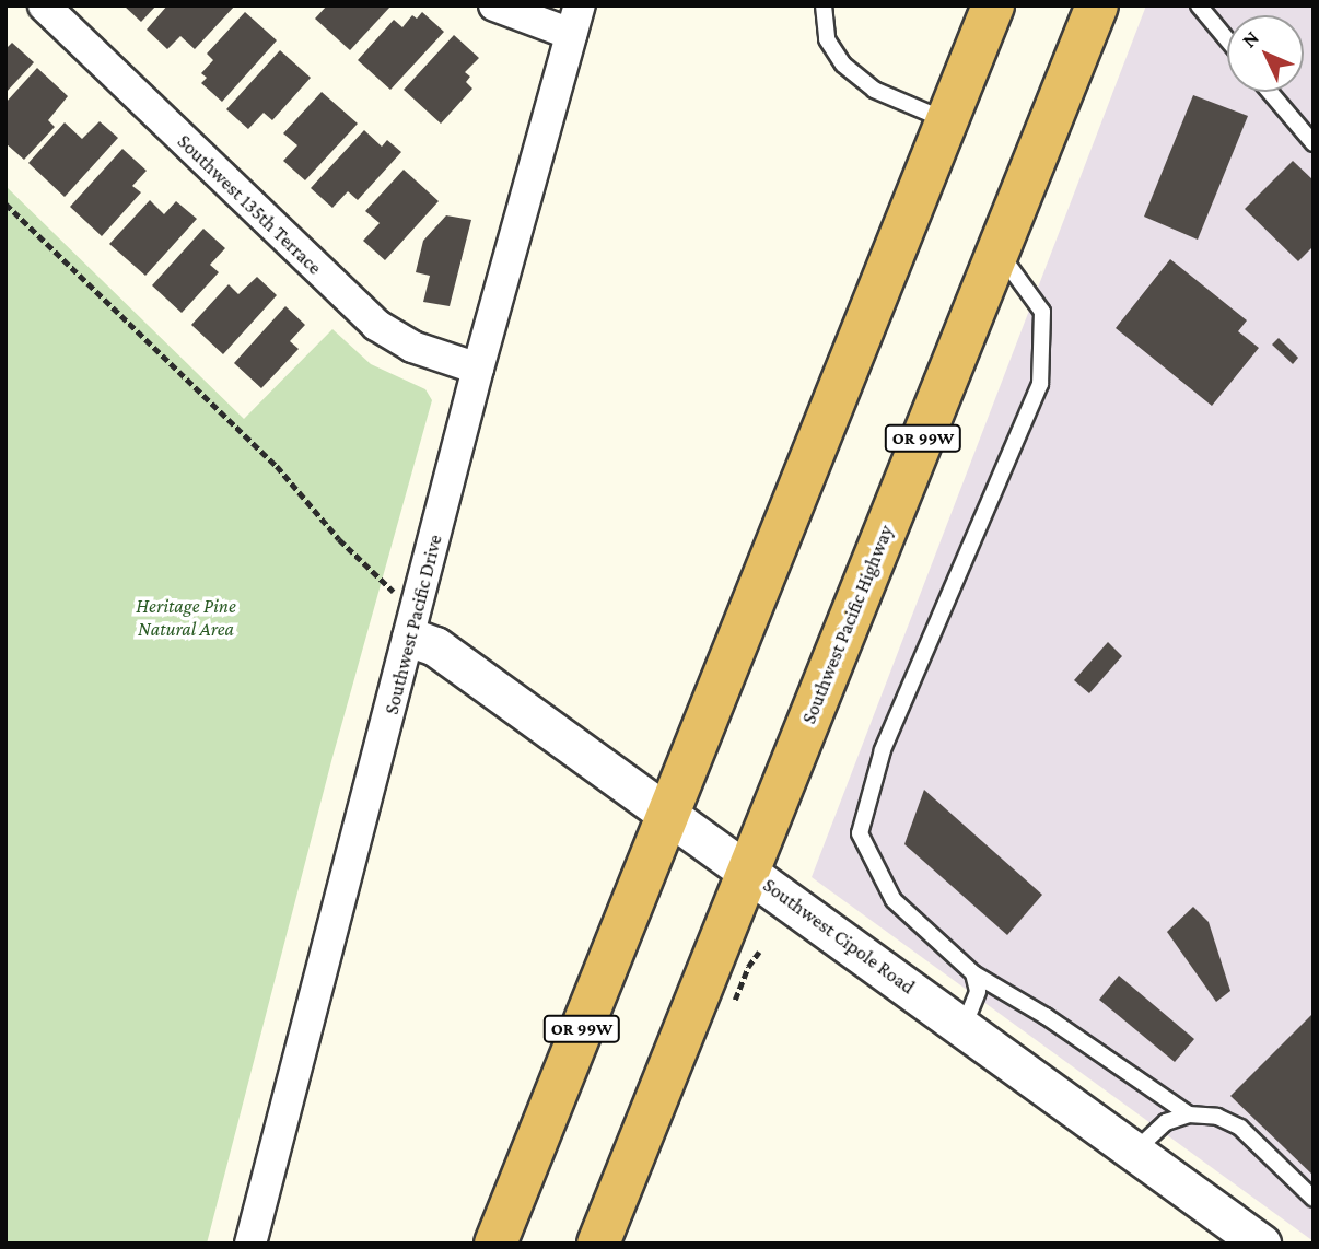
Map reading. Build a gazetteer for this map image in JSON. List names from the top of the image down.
{
  "streets": {
    "highway": ["OR 99W", "Southwest Pacific Highway"],
    "street": ["Southwest 135th Terrace", "Southwest Pacific Drive", "Southwest Cipole Road"]
  },
  "crossings": [
    ["Southwest 135th Terrace", "Southwest Pacific Drive"],
    ["OR 99W", "Southwest Cipole Road"],
    ["Southwest Pacific Drive", "Southwest Cipole Road"],
    ["Southwest Pacific Highway", "Southwest Cipole Road"]
  ],
  "parks": ["Heritage Pine Natural Area"],
  "north": "top left"
}
